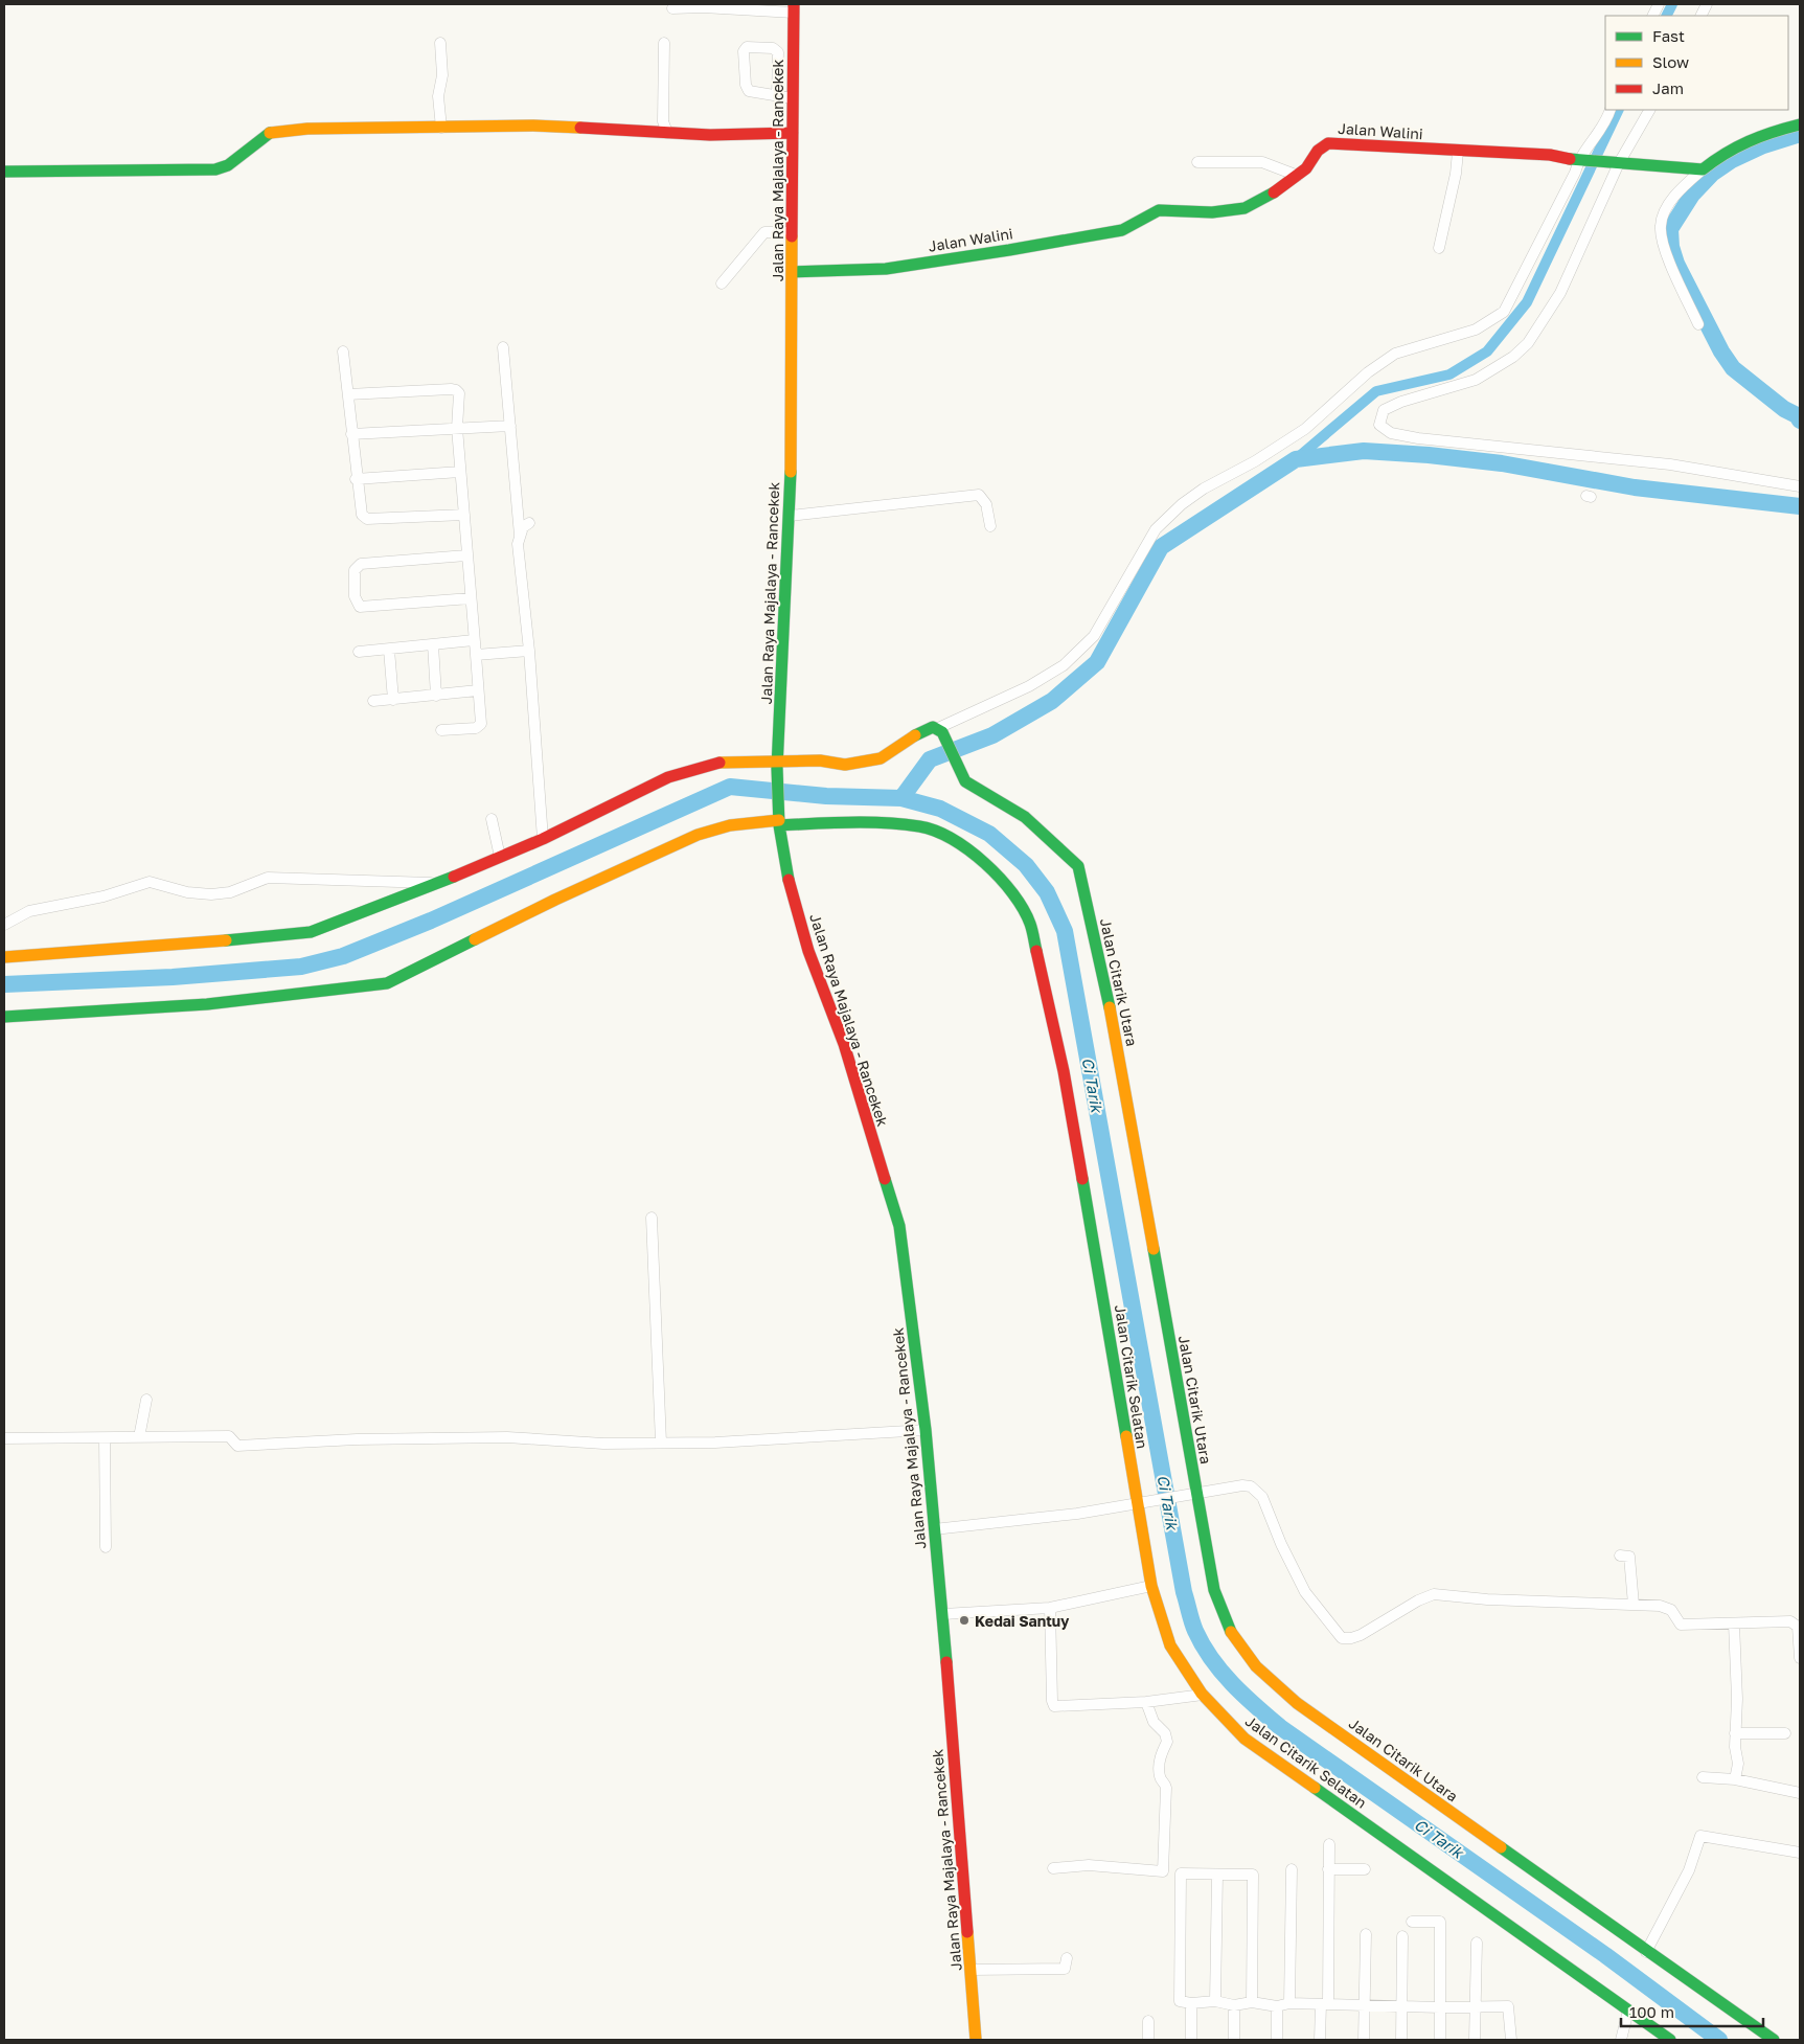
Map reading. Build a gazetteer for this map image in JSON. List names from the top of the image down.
{
  "streets": {
    "street": [
      "Jalan Walini",
      "Jalan Raya Majalaya - Rancekek",
      "Jalan Citarik Utara",
      "Jalan Citarik Selatan"
    ]
  },
  "crossings": [
    ["Jalan Walini", "Jalan Raya Majalaya - Rancekek"],
    ["Jalan Raya Majalaya - Rancekek", "Jalan Citarik Selatan"]
  ],
  "water": ["Ci Tarik"],
  "places": ["Kedai Santuy"],
  "legend": ["Fast", "Slow", "Jam"],
  "scale_bar": "100 m"
}
